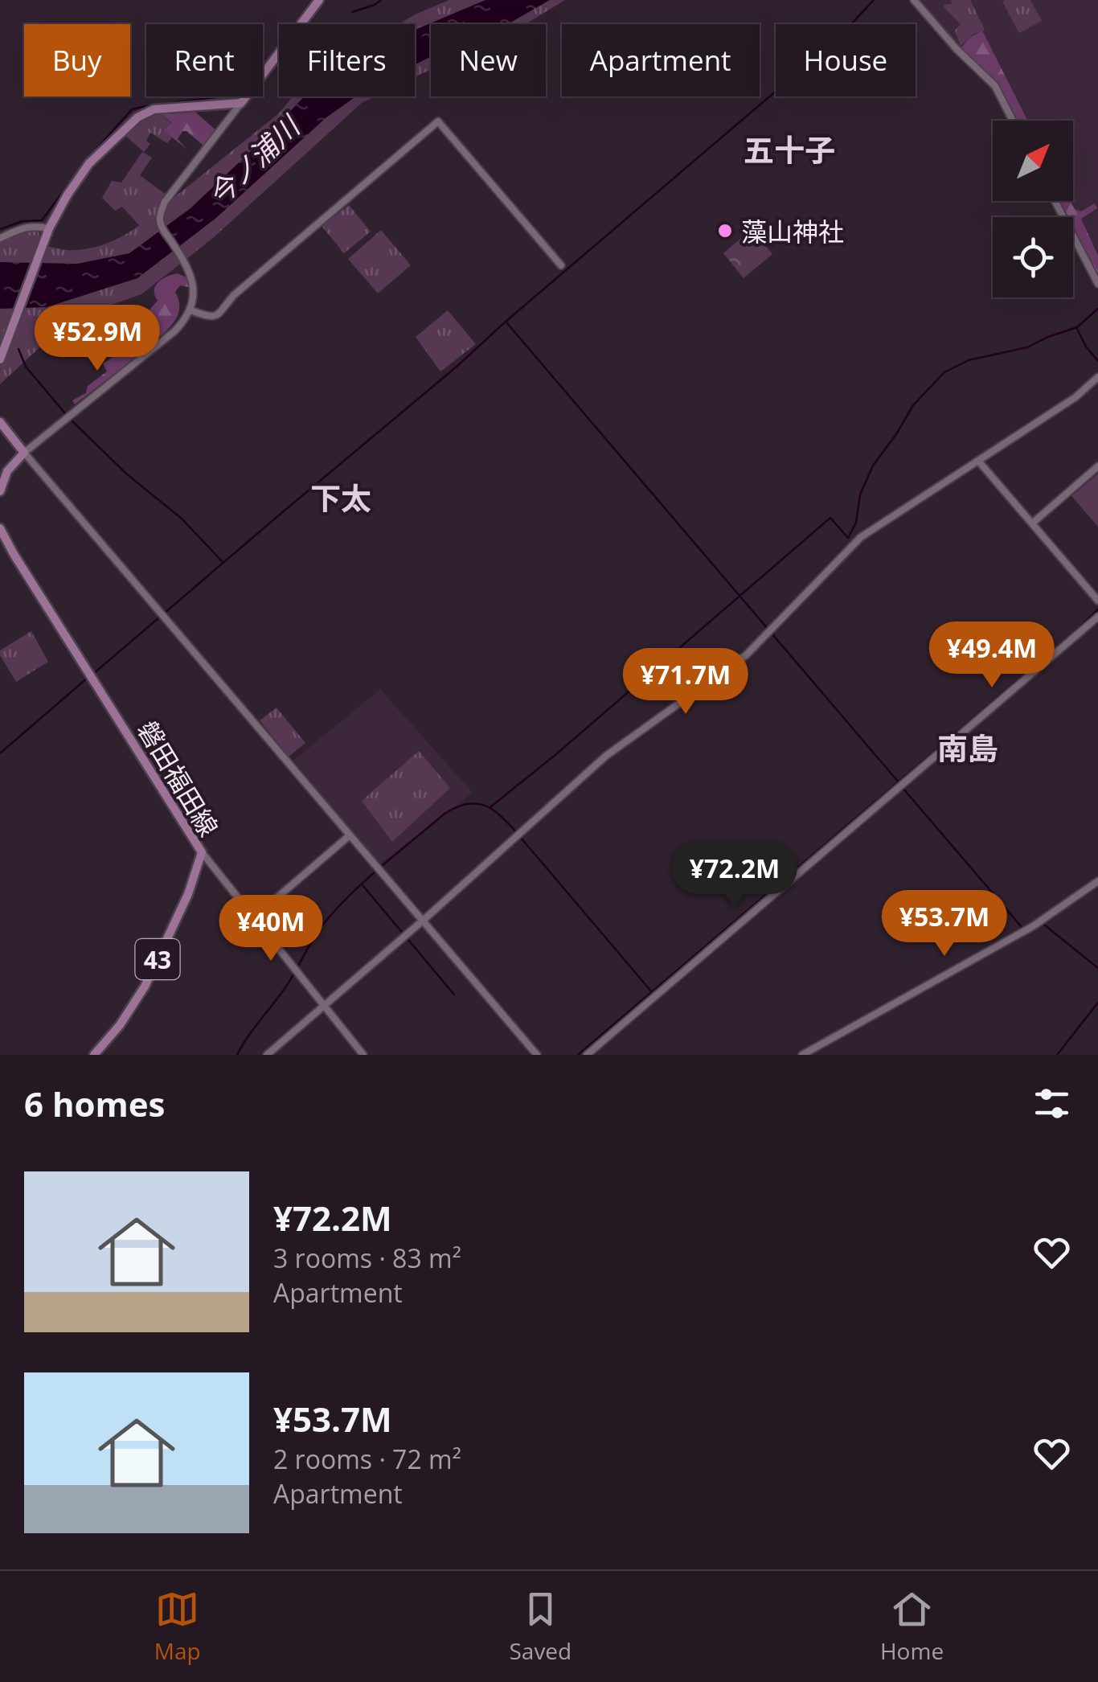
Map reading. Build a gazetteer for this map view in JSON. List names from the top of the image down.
{
  "streets": {
    "main road": ["磐田福田線", "43"]
  },
  "districts": ["五十子", "下太", "南島"],
  "water": ["今ノ浦川"],
  "places": ["藻山神社"],
  "north": "top right",
  "page": {
    "chip": [
      "Buy",
      "Rent",
      "Filters",
      "New",
      "Apartment",
      "House"
    ],
    "price": [
      "¥52.9M",
      "¥49.4M",
      "¥71.7M",
      "¥72.2M",
      "¥53.7M",
      "¥40M"
    ],
    "heading": "6 homes",
    "list": [
      {
        "name": "¥72.2M",
        "note": "3 rooms · 83 m² · Apartment"
      },
      {
        "name": "¥53.7M",
        "note": "2 rooms · 72 m² · Apartment"
      }
    ],
    "tabs": ["Map", "Saved", "Home"]
  }
}
